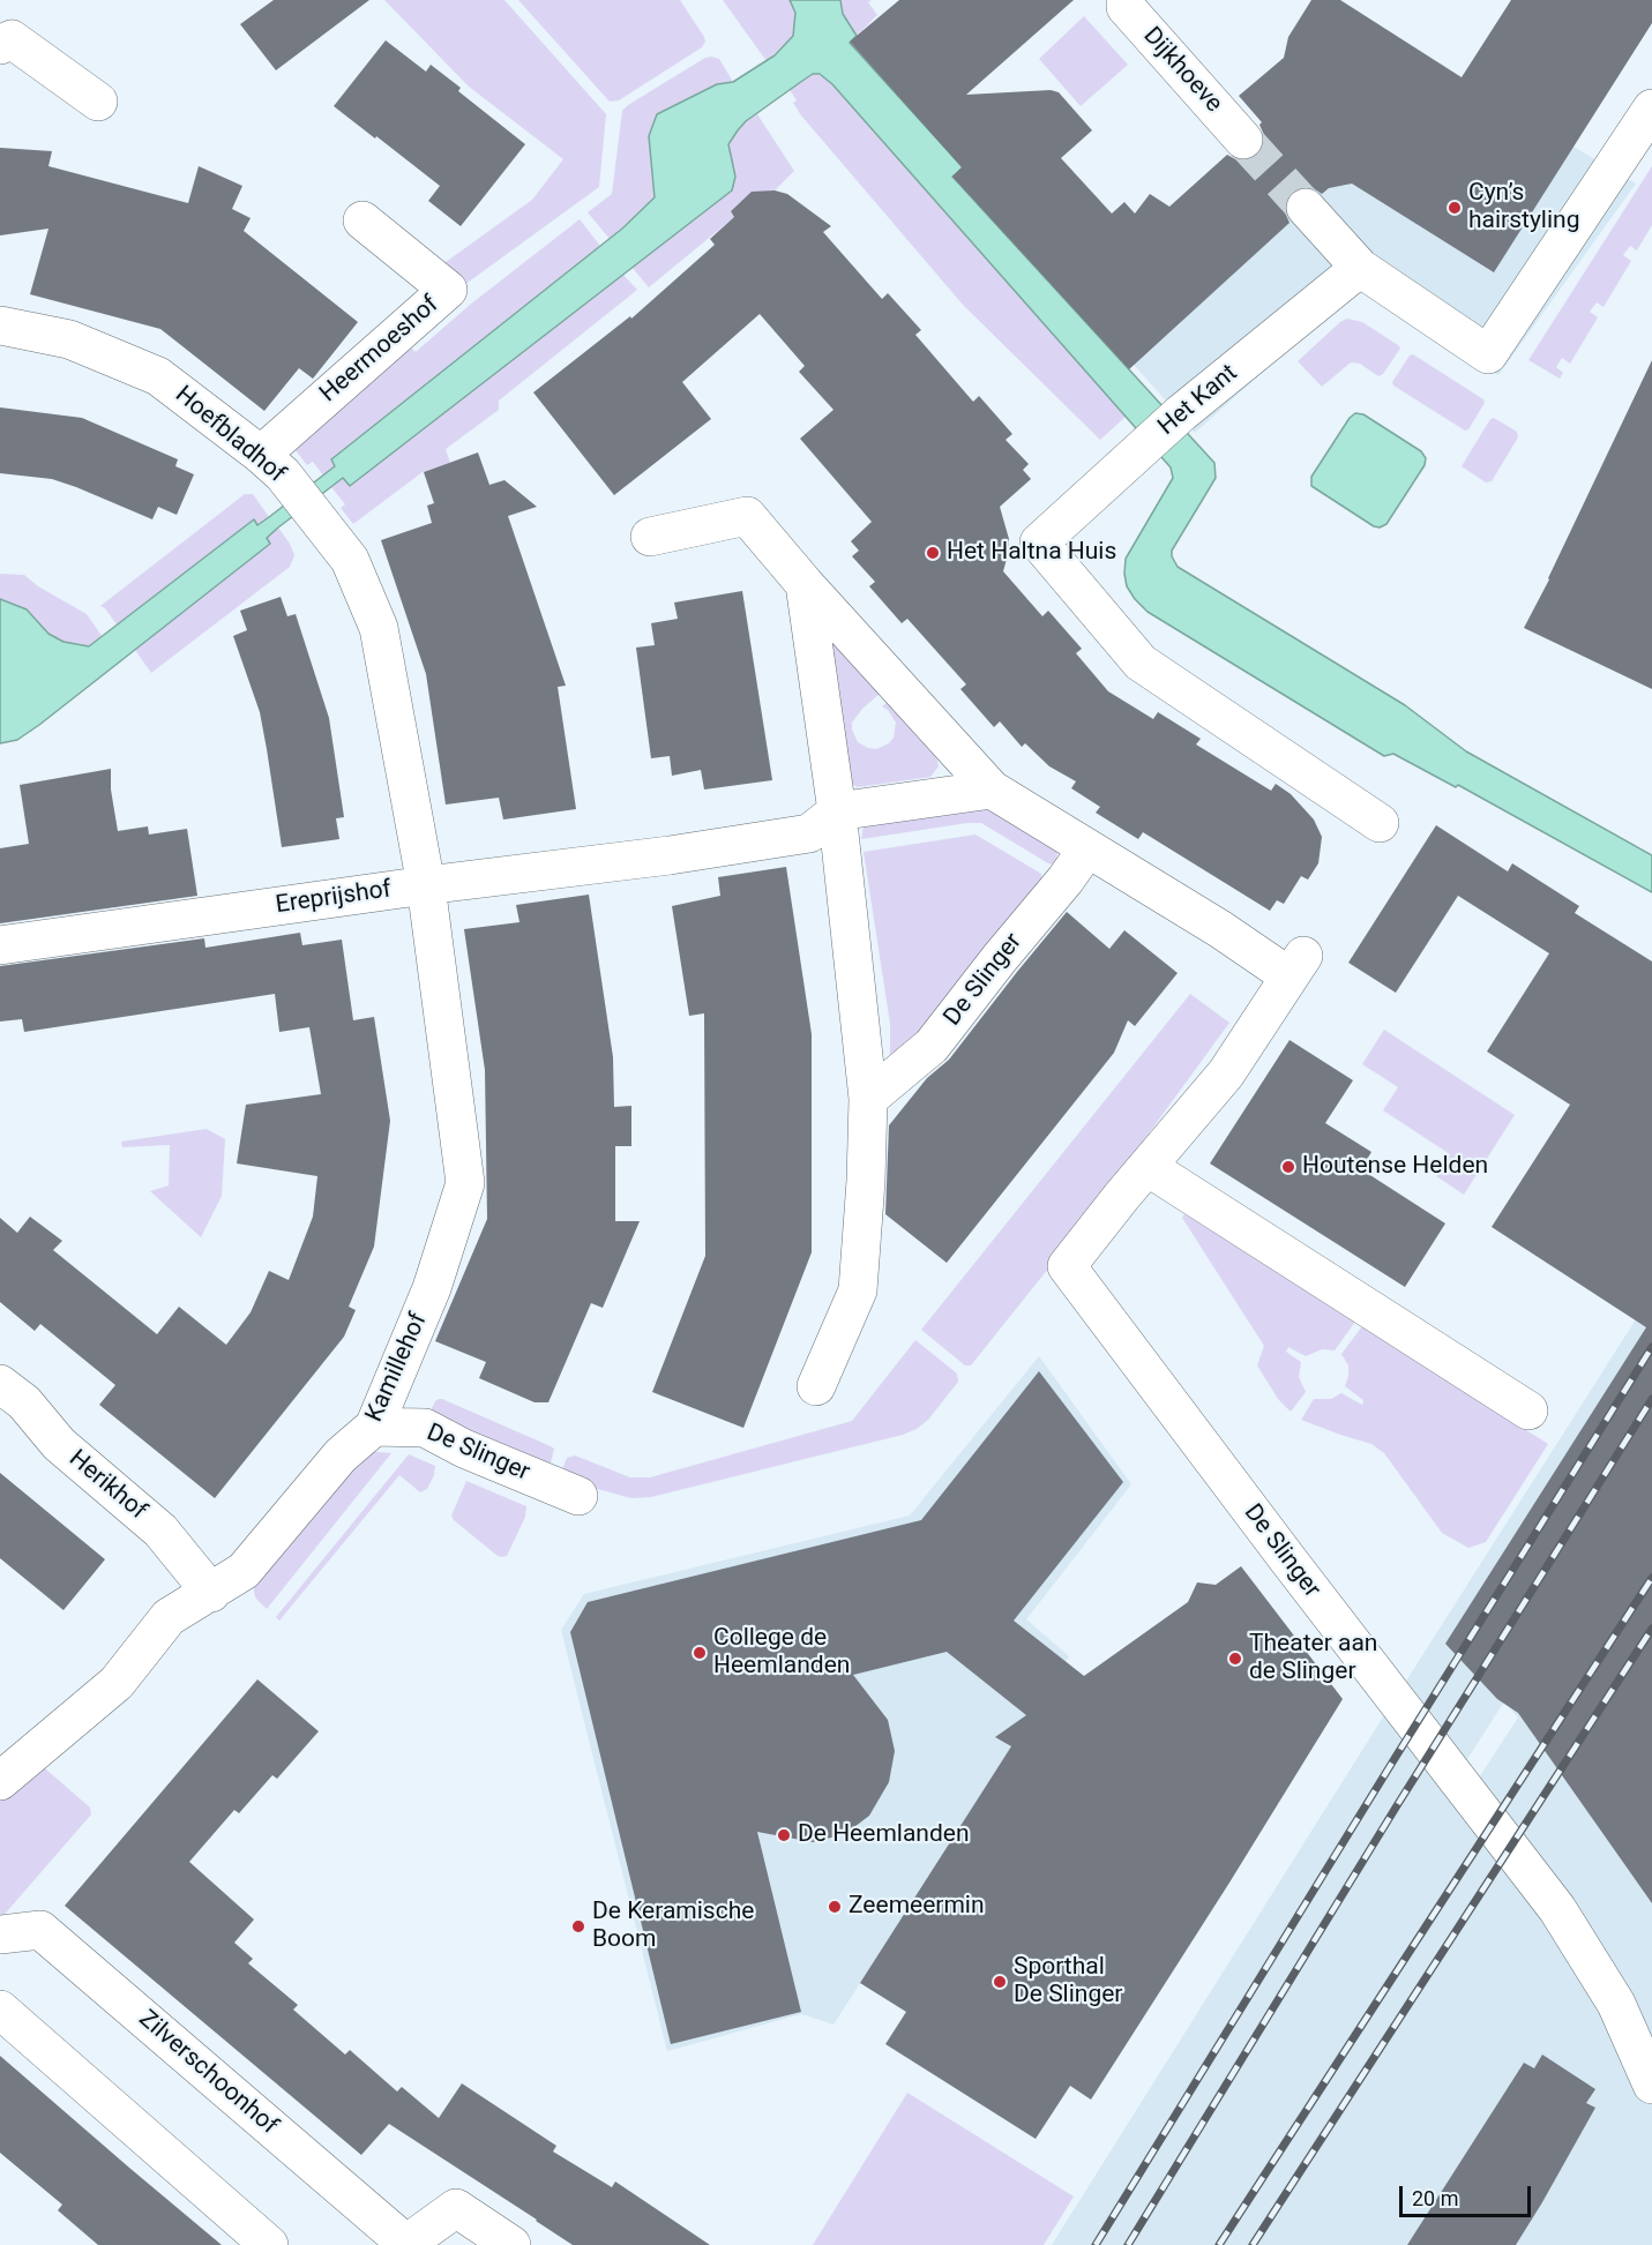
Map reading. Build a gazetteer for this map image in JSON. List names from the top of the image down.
{
  "streets": {
    "street": [
      "Dijkhoeve",
      "Heermoeshof",
      "Het Kant",
      "Hoefbladhof",
      "Ereprijshof",
      "De Slinger",
      "Kamillehof",
      "Herikhof",
      "Zilverschoonhof"
    ]
  },
  "crossings": [
    ["Heermoeshof", "Hoefbladhof"],
    ["Hoefbladhof", "Ereprijshof"],
    ["Hoefbladhof", "Kamillehof"],
    ["Ereprijshof", "Kamillehof"],
    ["De Slinger", "Kamillehof"],
    ["Kamillehof", "Herikhof"]
  ],
  "places": [
    "Cyn’s hairstyling",
    "Het Haltna Huis",
    "Houtense Helden",
    "College de Heemlanden",
    "Theater aan de Slinger",
    "De Heemlanden",
    "Zeemeermin",
    "De Keramische Boom",
    "Sporthal De Slinger"
  ],
  "scale_bar": "20 m"
}
